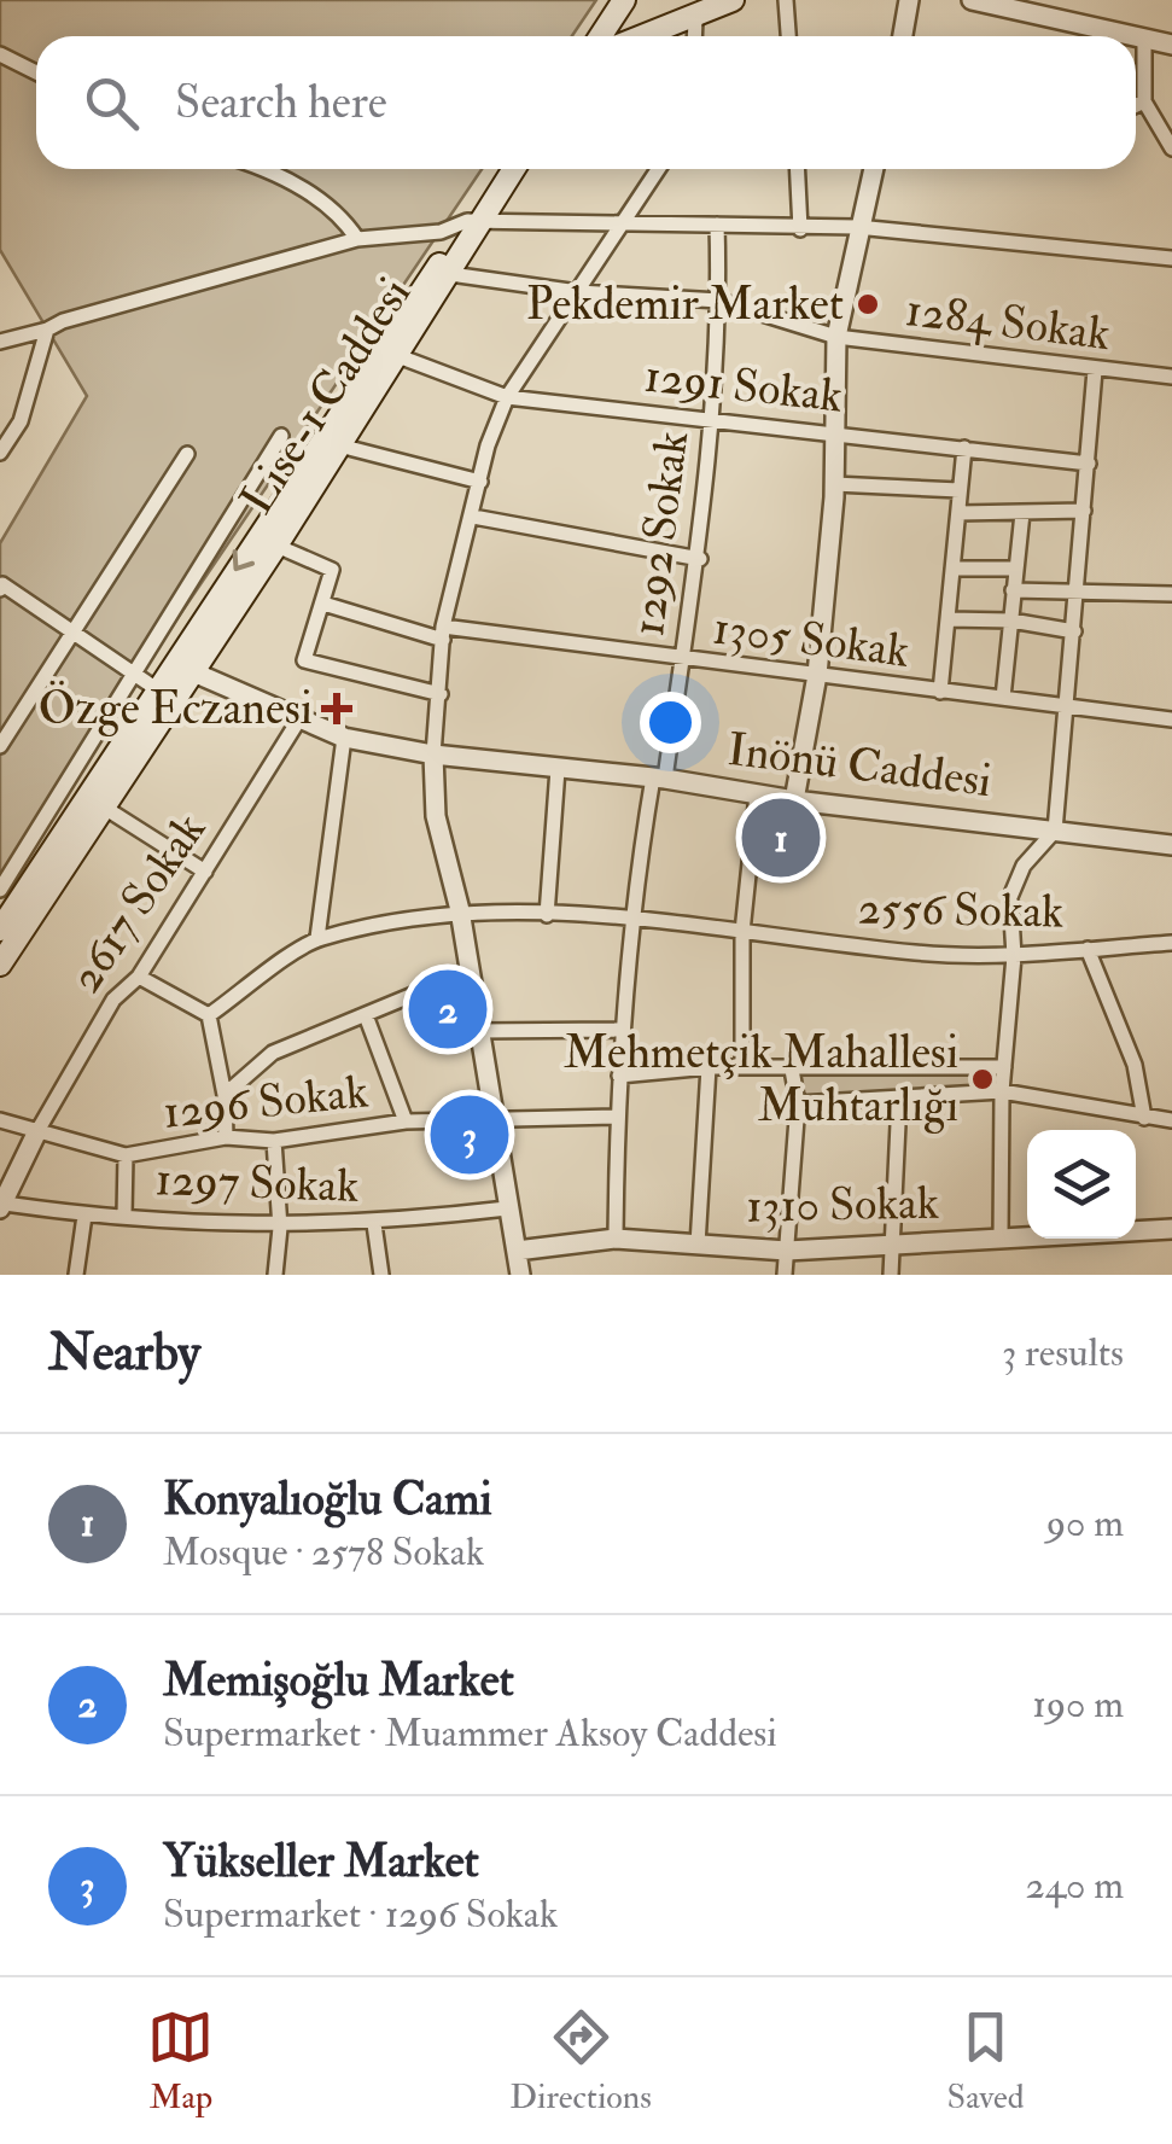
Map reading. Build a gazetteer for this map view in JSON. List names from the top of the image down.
{
  "streets": {
    "main road": ["Lise-1 Caddesi"],
    "street": [
      "1284 Sokak",
      "1291 Sokak",
      "1292 Sokak",
      "1305 Sokak",
      "Inönü Caddesi",
      "2617 Sokak",
      "2556 Sokak",
      "1296 Sokak",
      "1297 Sokak",
      "1310 Sokak"
    ]
  },
  "crossings": [
    ["1284 Sokak", "Lise-1 Caddesi"],
    ["1284 Sokak", "1292 Sokak"],
    ["1291 Sokak", "Lise-1 Caddesi"],
    ["1291 Sokak", "1292 Sokak"],
    ["Lise-1 Caddesi", "Inönü Caddesi"],
    ["1292 Sokak", "1305 Sokak"],
    ["1292 Sokak", "Inönü Caddesi"],
    ["1292 Sokak", "2556 Sokak"],
    ["1292 Sokak", "1296 Sokak"],
    ["1292 Sokak", "1310 Sokak"],
    ["Inönü Caddesi", "2617 Sokak"],
    ["2617 Sokak", "1296 Sokak"]
  ],
  "places": {
    "other": ["Pekdemir Market", "Mehmetçik Mahallesi Muhtarlığı"],
    "health": ["Özge Eczanesi"]
  },
  "page": {
    "search": "Search here",
    "pins": ["1", "2", "3"],
    "heading": ["Nearby", "3 results"],
    "list": [
      {
        "mark": "1",
        "name": "Konyalıoğlu Cami",
        "note": "Mosque · 2578 Sokak",
        "value": "90 m"
      },
      {
        "mark": "2",
        "name": "Memişoğlu Market",
        "note": "Supermarket · Muammer Aksoy Caddesi",
        "value": "190 m"
      },
      {
        "mark": "3",
        "name": "Yükseller Market",
        "note": "Supermarket · 1296 Sokak",
        "value": "240 m"
      }
    ],
    "nav": ["Map", "Directions", "Saved"]
  }
}
